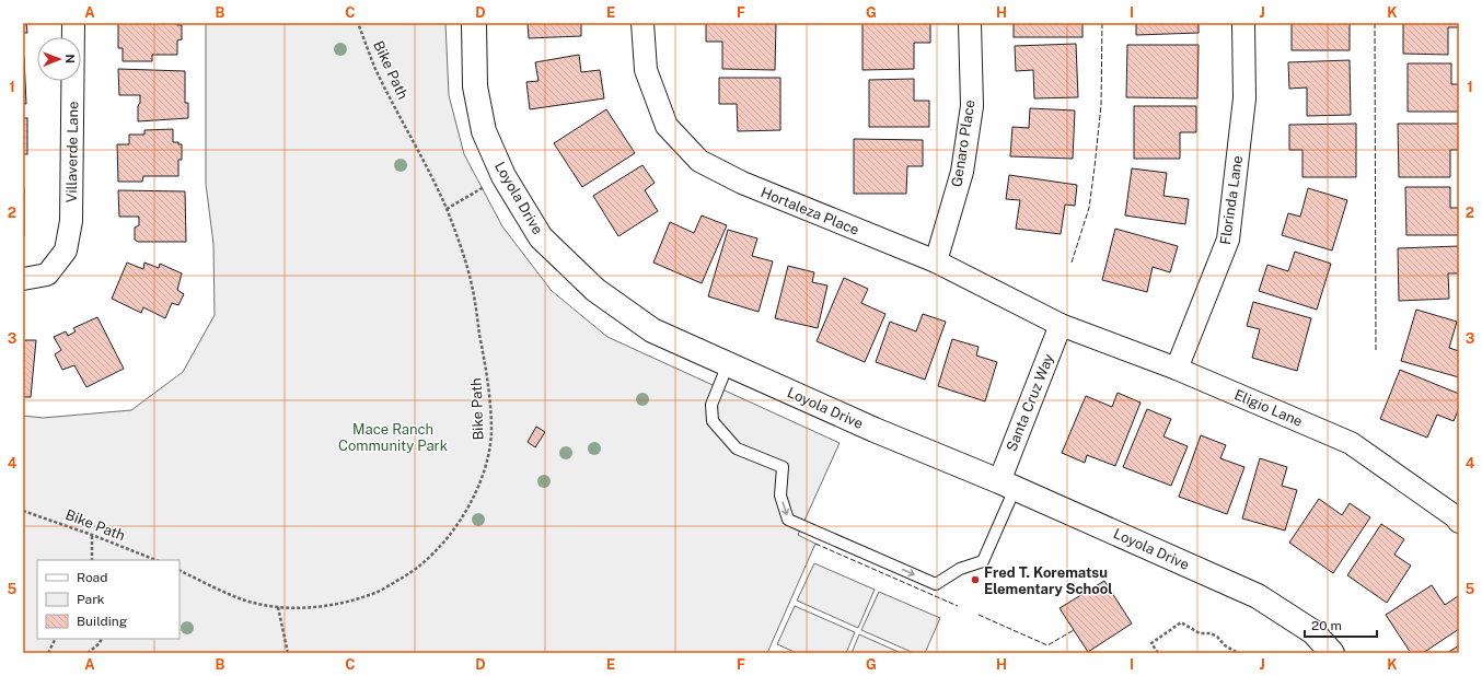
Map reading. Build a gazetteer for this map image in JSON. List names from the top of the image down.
{
  "streets": {
    "street": [
      "Genaro Place",
      "Villaverde Lane",
      "Loyola Drive",
      "Florinda Lane",
      "Hortaleza Place",
      "Santa Cruz Way",
      "Eligio Lane"
    ],
    "path": ["Bike Path"]
  },
  "crossings": [
    ["Genaro Place", "Hortaleza Place"],
    ["Loyola Drive", "Santa Cruz Way"],
    ["Florinda Lane", "Eligio Lane"],
    ["Hortaleza Place", "Santa Cruz Way"],
    ["Hortaleza Place", "Eligio Lane"],
    ["Santa Cruz Way", "Eligio Lane"]
  ],
  "parks": ["Mace Ranch Community Park"],
  "places": ["Fred T. Korematsu Elementary School"],
  "legend": ["Road", "Park", "Building"],
  "scale_bar": "20 m",
  "north": "right",
  "grid": {
    "columns": [
      "A",
      "B",
      "C",
      "D",
      "E",
      "F",
      "G",
      "H",
      "I",
      "J",
      "K"
    ],
    "rows": [
      "1",
      "2",
      "3",
      "4",
      "5"
    ]
  }
}
